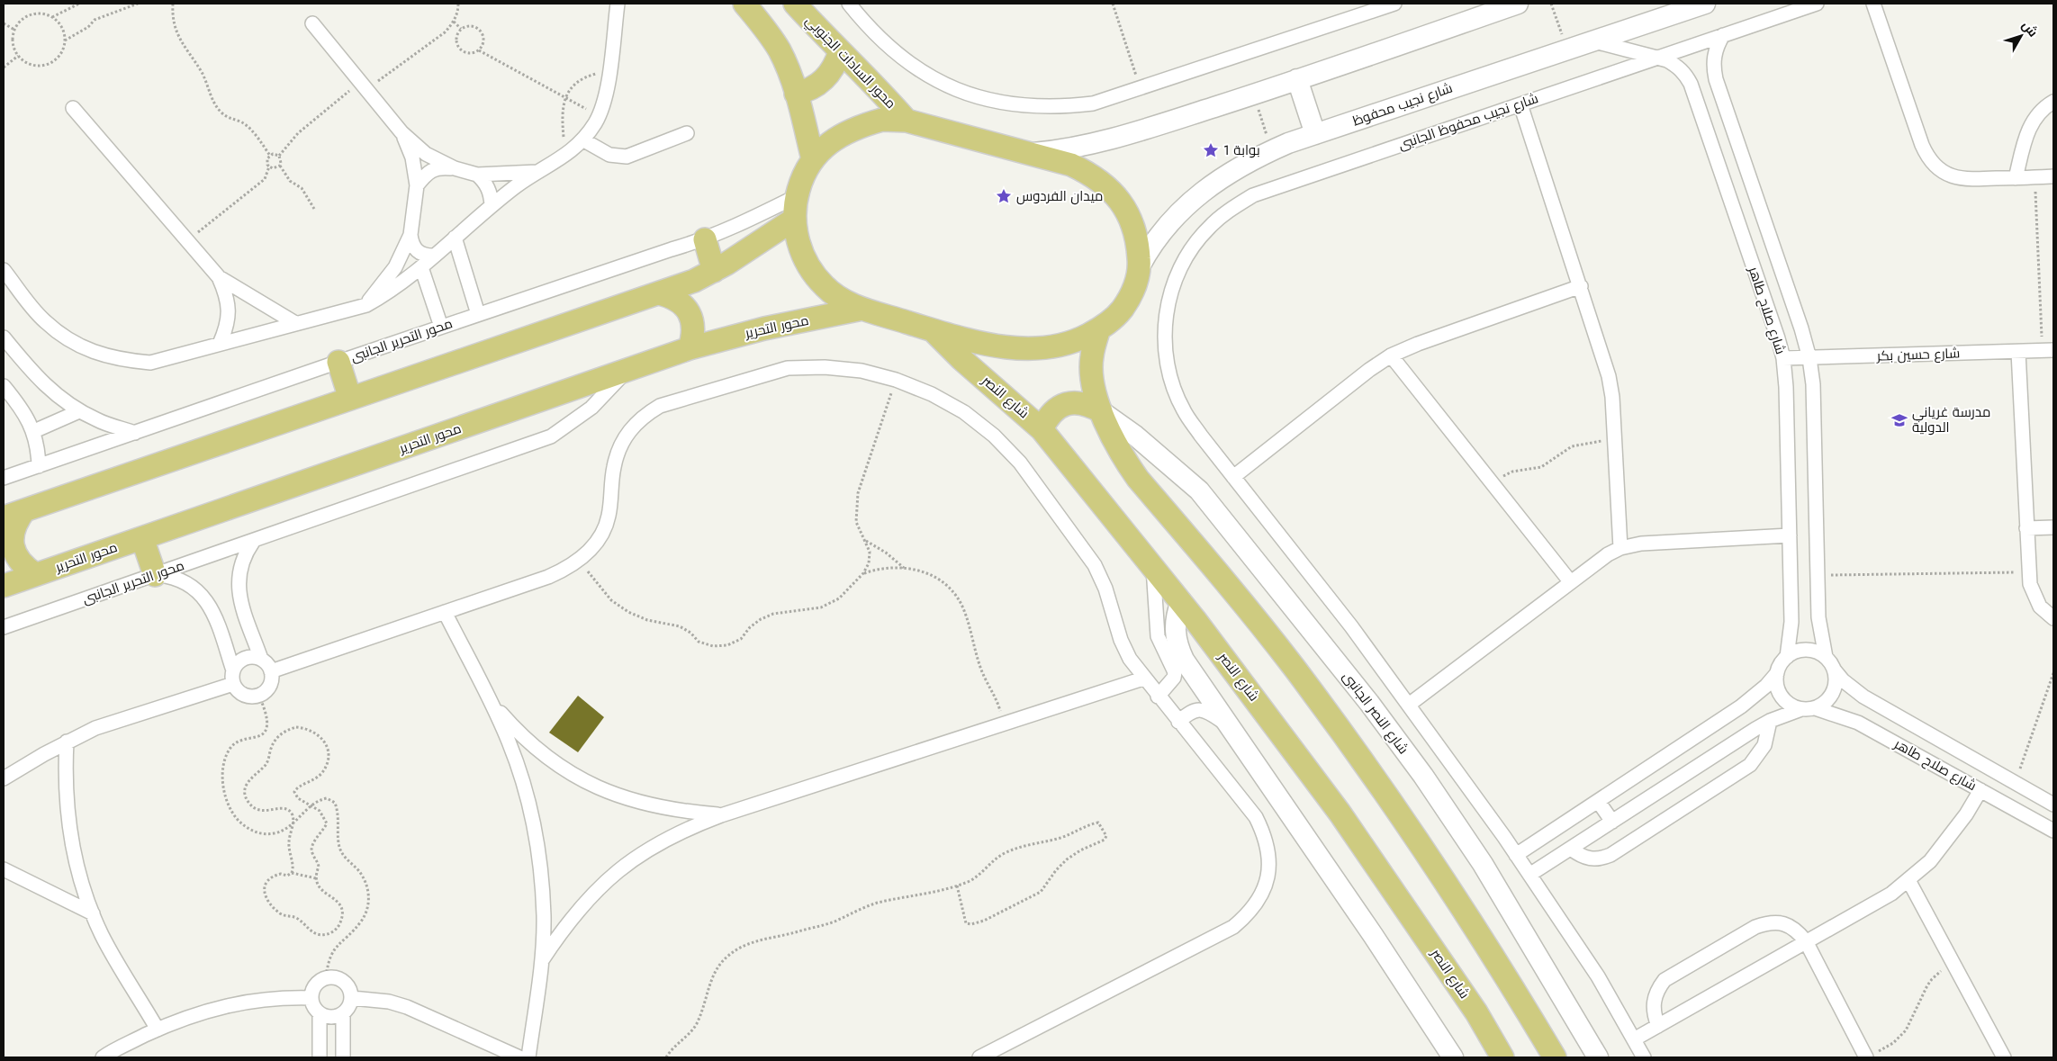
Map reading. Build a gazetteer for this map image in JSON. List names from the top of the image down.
{
  "streets": {
    "main road": ["محور السادات الجنوبي", "محور التحرير", "شارع النصر"],
    "street": [
      "شارع نجيب محفوظ",
      "شارع نجيب محفوظ الجانبى",
      "شارع صلاح طاهر",
      "محور التحرير الجانبى",
      "شارع حسين بكر",
      "شارع النصر الجانبى"
    ]
  },
  "crossings": [
    ["شارع نجيب محفوظ", "شارع صلاح طاهر"],
    ["شارع نجيب محفوظ الجانبى", "شارع صلاح طاهر"],
    ["شارع صلاح طاهر", "شارع حسين بكر"],
    ["محور التحرير", "محور التحرير الجانبى"]
  ],
  "places": {
    "place": ["بوابة 1", "ميدان الفردوس"],
    "school or university": ["مدرسة غرياني الدولية"]
  },
  "north": "top right"
}
